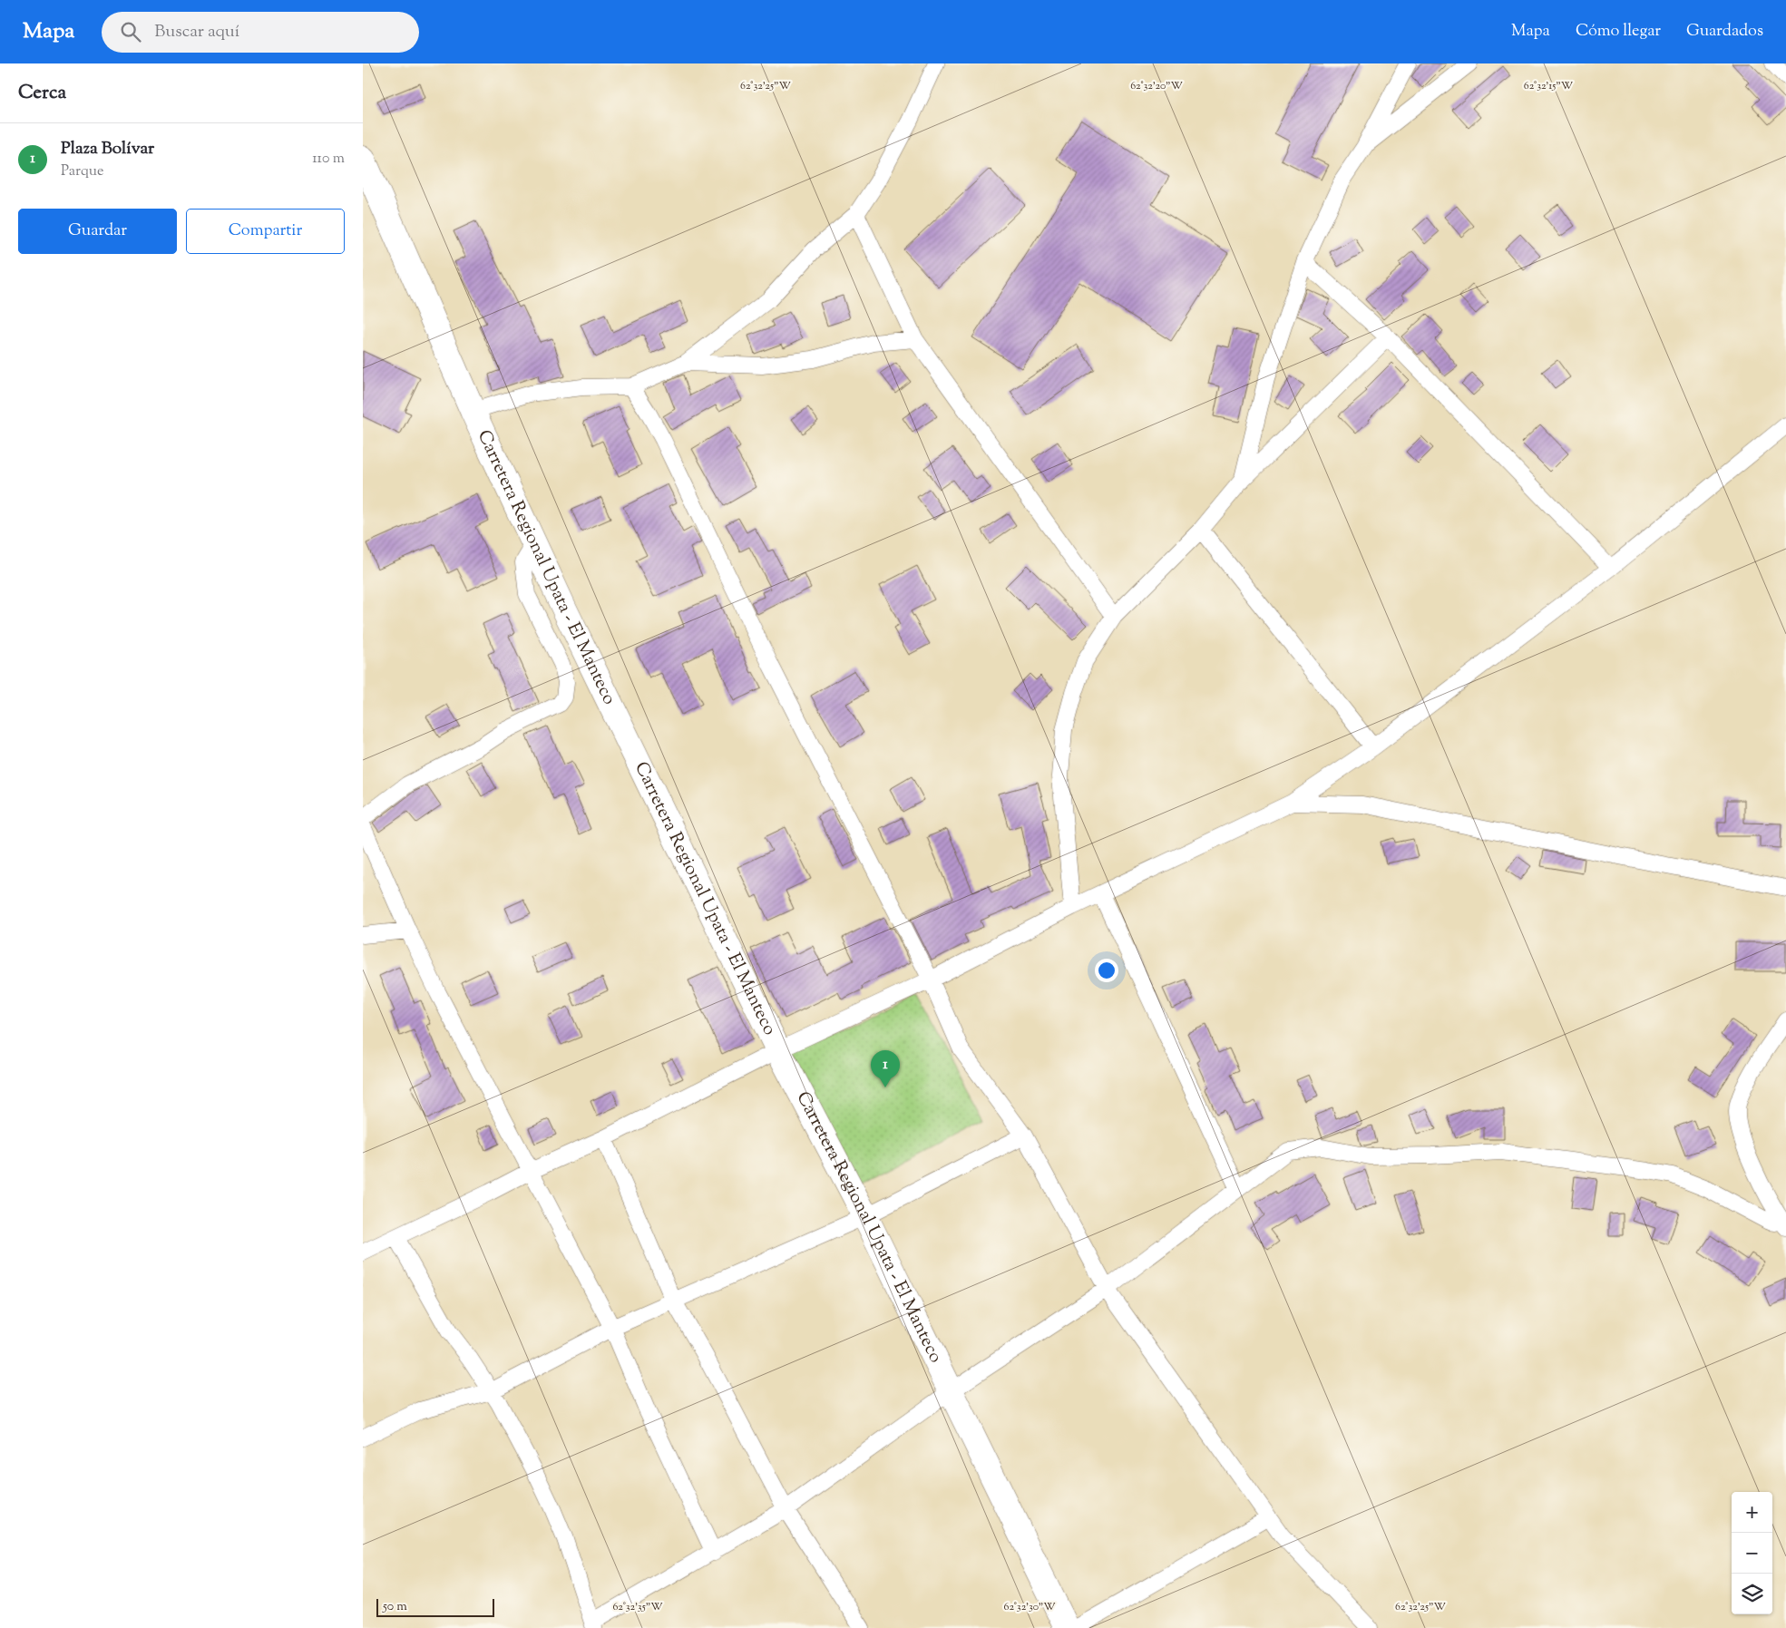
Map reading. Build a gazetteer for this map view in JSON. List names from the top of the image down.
{
  "streets": {
    "main road": ["Carretera Regional Upata - El Manteco"]
  },
  "scale_bar": "50 m",
  "page": {
    "header": "Mapa",
    "search": "Buscar aquí",
    "nav": ["Mapa", "Cómo llegar", "Guardados"],
    "heading": "Cerca",
    "list": [
      {
        "mark": "1",
        "name": "Plaza Bolívar",
        "note": "Parque",
        "value": "110 m"
      }
    ],
    "buttons": ["Guardar", "Compartir"],
    "pins": "1",
    "map_buttons": ["+", "−"],
    "scale": "50 m"
  },
  "coordinates": [
    "62°32'25\"W",
    "62°32'20\"W",
    "62°32'15\"W",
    "62°32'35\"W",
    "62°32'30\"W"
  ]
}
